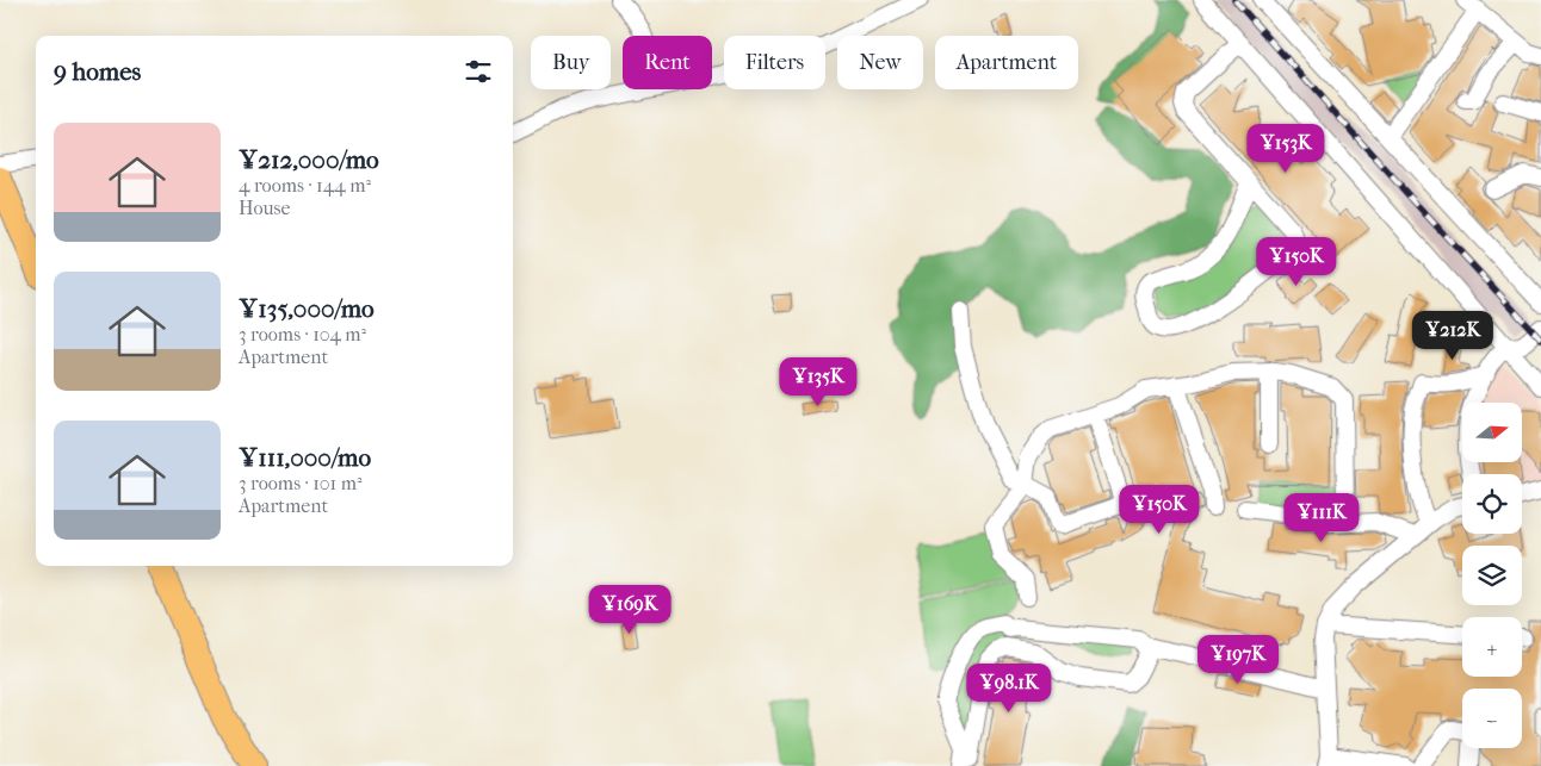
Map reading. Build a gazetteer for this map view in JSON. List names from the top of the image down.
{
  "north": "right",
  "page": {
    "chip": [
      "Buy",
      "Rent",
      "Filters",
      "New",
      "Apartment"
    ],
    "heading": "9 homes",
    "list": [
      {
        "name": "¥212,000/mo",
        "note": "4 rooms · 144 m² · House"
      },
      {
        "name": "¥135,000/mo",
        "note": "3 rooms · 104 m² · Apartment"
      },
      {
        "name": "¥111,000/mo",
        "note": "3 rooms · 101 m² · Apartment"
      }
    ],
    "price": [
      "¥153K",
      "¥150K",
      "¥212K",
      "¥135K",
      "¥150K",
      "¥111K",
      "¥169K",
      "¥197K",
      "¥98.1K"
    ],
    "map_buttons": ["+", "−"]
  }
}
